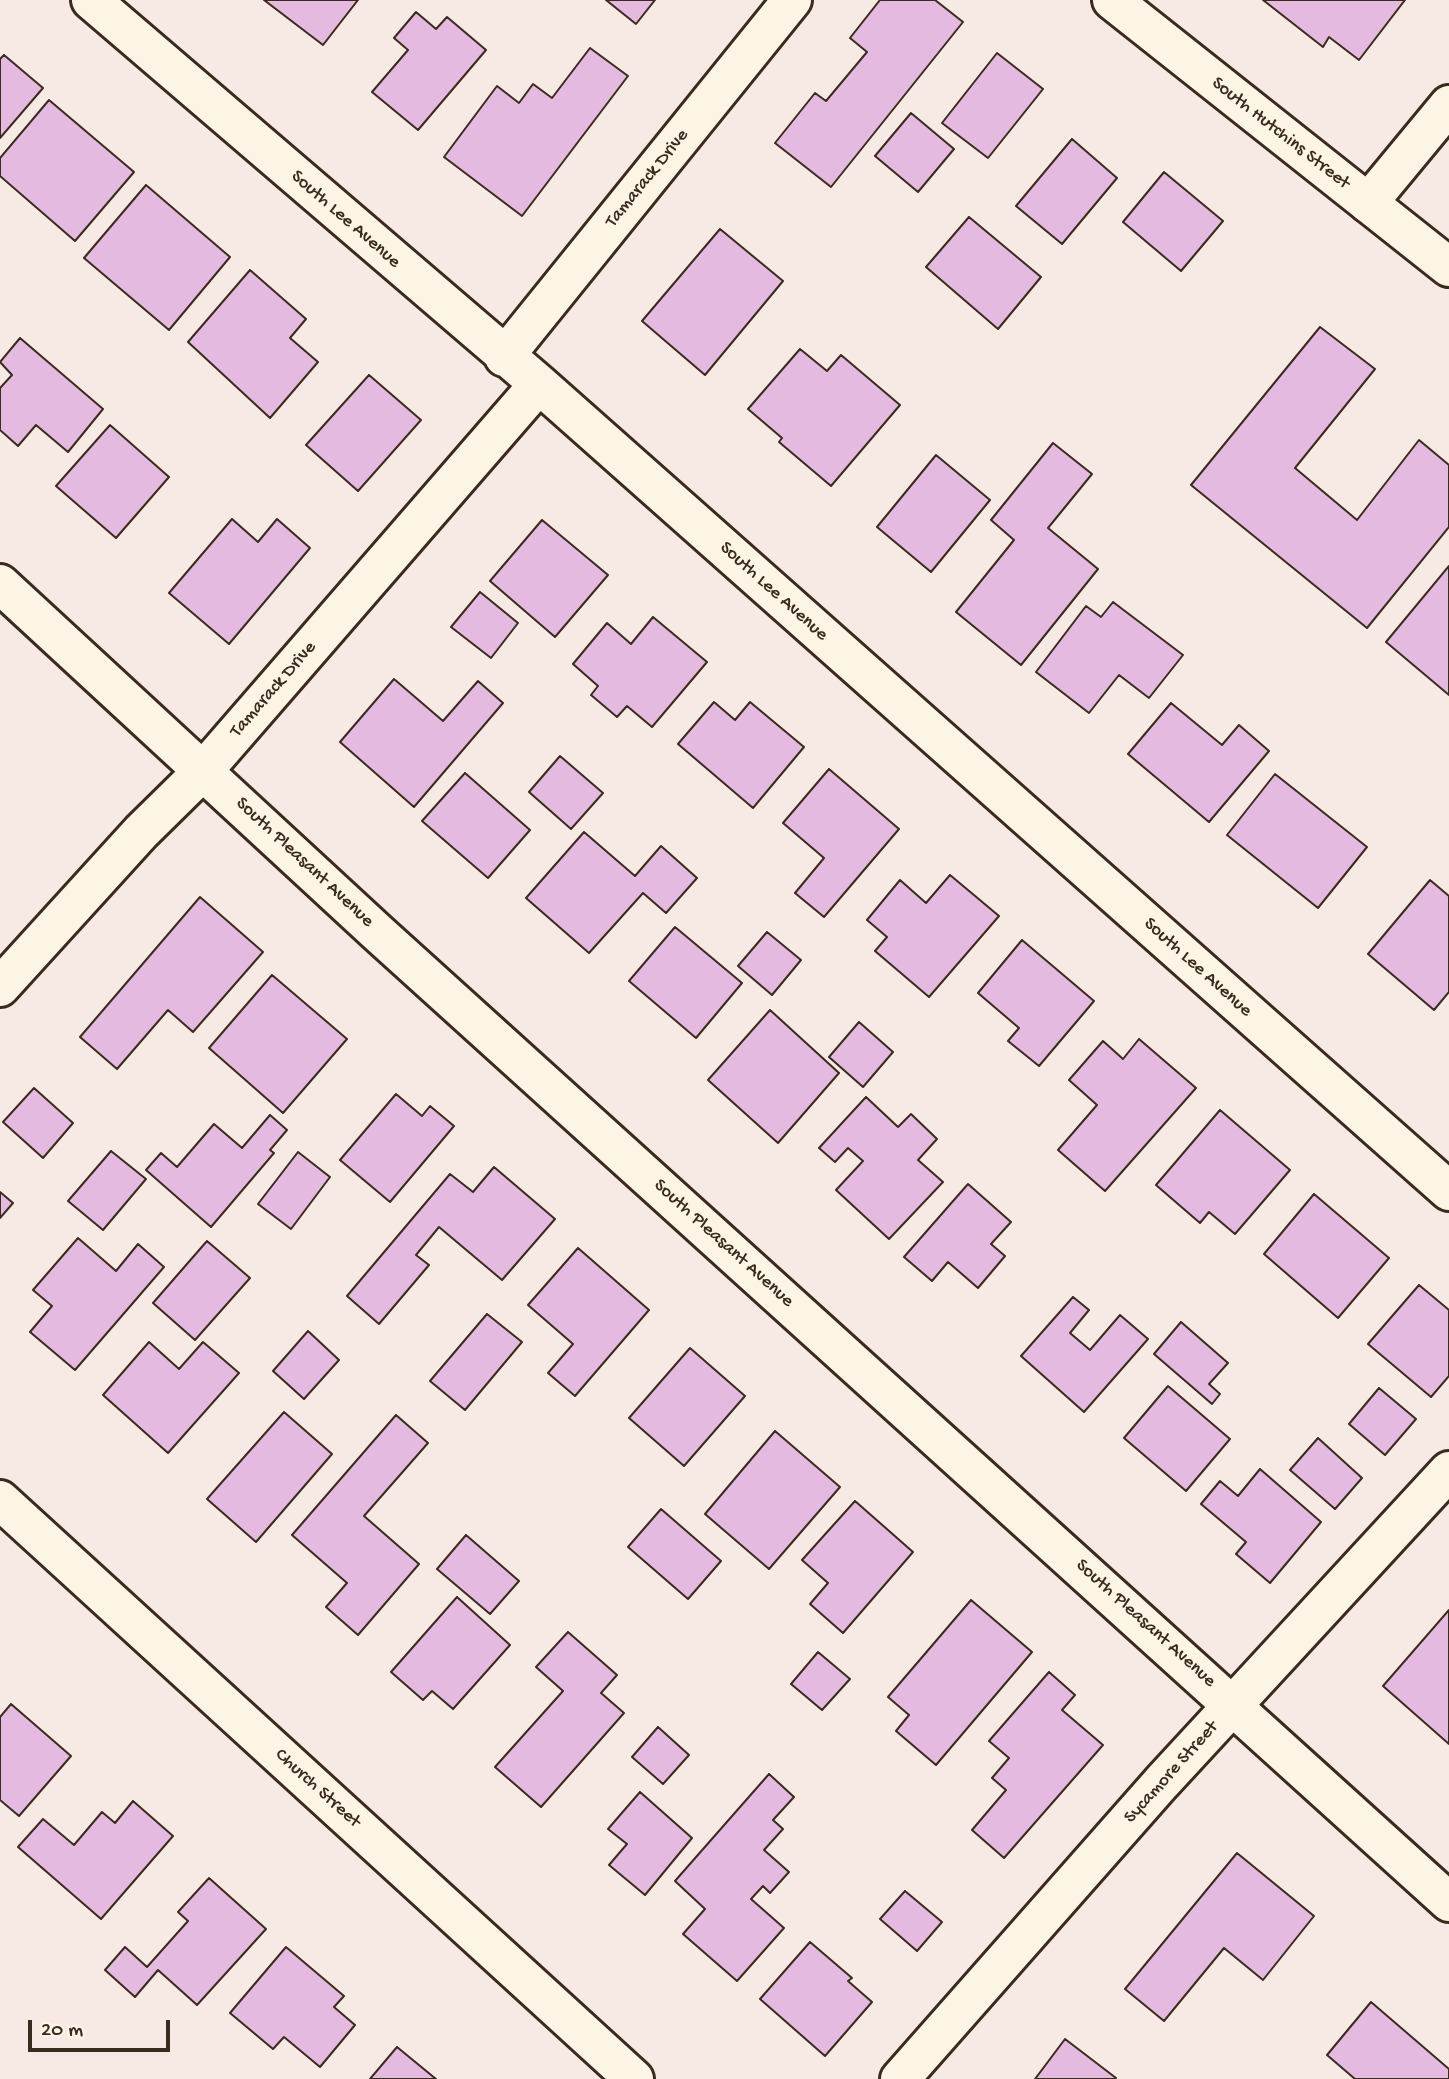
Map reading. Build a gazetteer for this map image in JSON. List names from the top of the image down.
{
  "streets": {
    "street": [
      "South Hutchins Street",
      "Tamarack Drive",
      "South Lee Avenue",
      "South Pleasant Avenue",
      "Sycamore Street",
      "Church Street"
    ]
  },
  "crossings": [
    ["Tamarack Drive", "South Lee Avenue"],
    ["Tamarack Drive", "South Pleasant Avenue"],
    ["South Pleasant Avenue", "Sycamore Street"]
  ],
  "scale_bar": "20 m"
}
